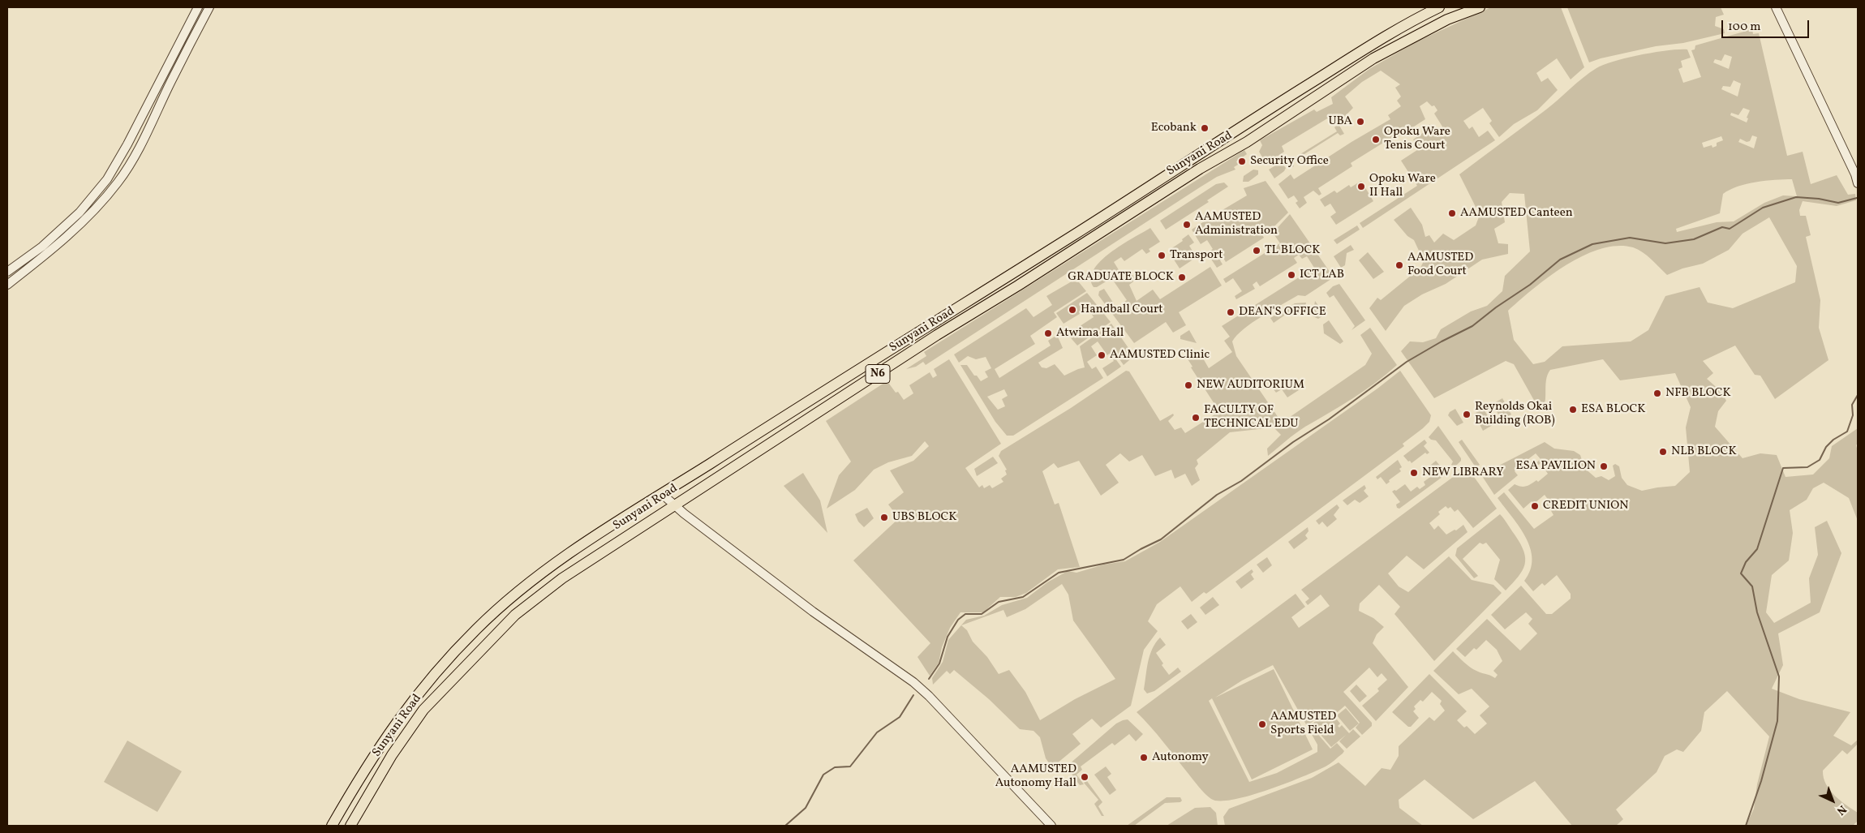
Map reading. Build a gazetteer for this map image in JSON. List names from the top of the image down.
{
  "streets": {
    "main road": ["Sunyani Road", "N6"]
  },
  "places": [
    "UBA",
    "Ecobank",
    "Opoku Ware Tenis Court",
    "Security Office",
    "Opoku Ware II Hall",
    "AAMUSTED Canteen",
    "AAMUSTED Administration",
    "TL BLOCK",
    "Transport",
    "AAMUSTED Food Court",
    "ICT LAB",
    "GRADUATE BLOCK",
    "Handball Court",
    "DEAN'S OFFICE",
    "Atwima Hall",
    "AAMUSTED Clinic",
    "NEW AUDITORIUM",
    "NFB BLOCK",
    "ESA BLOCK",
    "Reynolds Okai Building (ROB)",
    "FACULTY OF TECHNICAL EDU",
    "NLB BLOCK",
    "ESA PAVILION",
    "NEW LIBRARY",
    "CREDIT UNION",
    "UBS BLOCK",
    "AAMUSTED Sports Field",
    "Autonomy",
    "AAMUSTED Autonomy Hall"
  ],
  "scale_bar": "100 m",
  "north": "bottom right"
}
